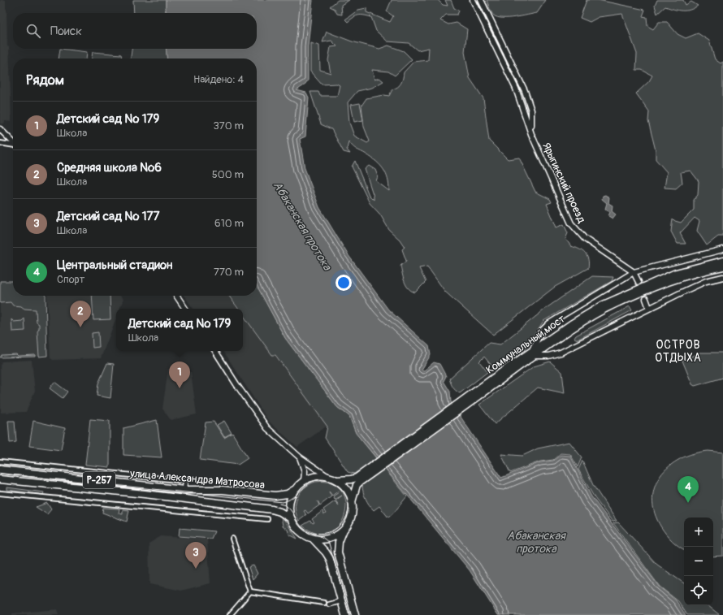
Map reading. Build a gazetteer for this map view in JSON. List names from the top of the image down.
{
  "streets": {
    "highway": ["Коммунальный мост", "улица Александра Матросова", "Р-257"],
    "main road": ["Ярыгинский проезд"]
  },
  "crossings": [
    ["улица Александра Матросова", "Р-257"]
  ],
  "districts": ["ОСТРОВ ОТДЫХА"],
  "water": ["Абаканская протока"],
  "page": {
    "search": "Поиск",
    "heading": ["Рядом", "Найдено: 4"],
    "list": [
      {
        "mark": "1",
        "name": "Детский сад № 179",
        "note": "Школа",
        "value": "370 m"
      },
      {
        "mark": "2",
        "name": "Средняя школа №6",
        "note": "Школа",
        "value": "500 m"
      },
      {
        "mark": "3",
        "name": "Детский сад № 177",
        "note": "Школа",
        "value": "610 m"
      },
      {
        "mark": "4",
        "name": "Центральный стадион",
        "note": "Спорт",
        "value": "770 m"
      }
    ],
    "pins": [
      "2",
      "1",
      "4",
      "3"
    ],
    "popup": ["Детский сад № 179", "Школа"],
    "map_buttons": ["+", "−"]
  }
}
